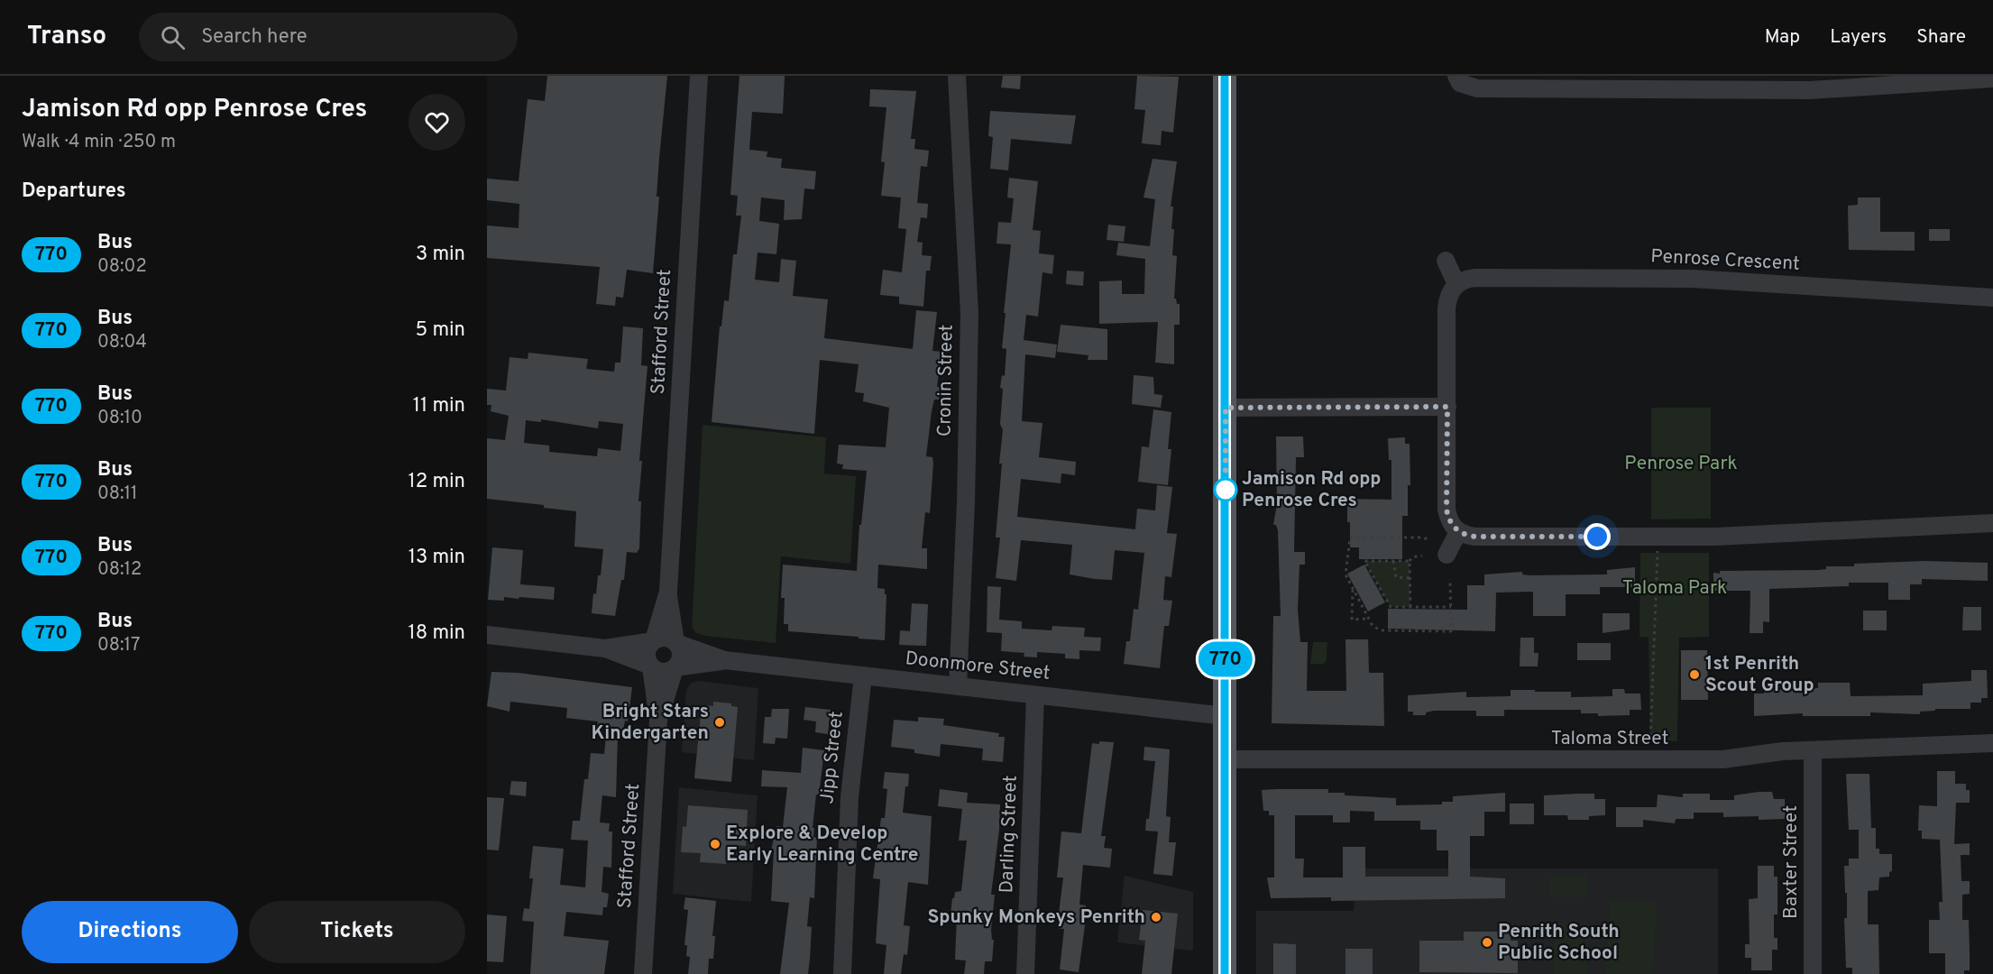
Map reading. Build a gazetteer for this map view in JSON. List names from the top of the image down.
{
  "streets": {
    "street": [
      "Penrose Crescent",
      "Stafford Street",
      "Cronin Street",
      "Doonmore Street",
      "Taloma Street",
      "Jipp Street",
      "Darling Street",
      "Baxter Street"
    ]
  },
  "crossings": [
    ["Stafford Street", "Doonmore Street"],
    ["Cronin Street", "Doonmore Street"],
    ["Doonmore Street", "Jipp Street"],
    ["Doonmore Street", "Darling Street"],
    ["Taloma Street", "Baxter Street"]
  ],
  "parks": ["Penrose Park", "Taloma Park"],
  "places": [
    "Jamison Rd opp Penrose Cres",
    "1st Penrith Scout Group",
    "Bright Stars Kindergarten",
    "Explore & Develop Early Learning Centre",
    "Spunky Monkeys Penrith",
    "Penrith South Public School"
  ],
  "lines": ["bus line 770"],
  "page": {
    "header": "Transo",
    "search": "Search here",
    "nav": ["Map", "Layers", "Share"],
    "heading": [
      ["Jamison Rd opp Penrose Cres", "Walk · 4 min · 250 m"],
      "Departures"
    ],
    "on_map": "770",
    "list": [
      {
        "mark": "770",
        "name": "Bus",
        "note": "08:02",
        "value": "3 min"
      },
      {
        "mark": "770",
        "name": "Bus",
        "note": "08:04",
        "value": "5 min"
      },
      {
        "mark": "770",
        "name": "Bus",
        "note": "08:10",
        "value": "11 min"
      },
      {
        "mark": "770",
        "name": "Bus",
        "note": "08:11",
        "value": "12 min"
      },
      {
        "mark": "770",
        "name": "Bus",
        "note": "08:12",
        "value": "13 min"
      },
      {
        "mark": "770",
        "name": "Bus",
        "note": "08:17",
        "value": "18 min"
      }
    ],
    "buttons": ["Directions", "Tickets"]
  }
}
